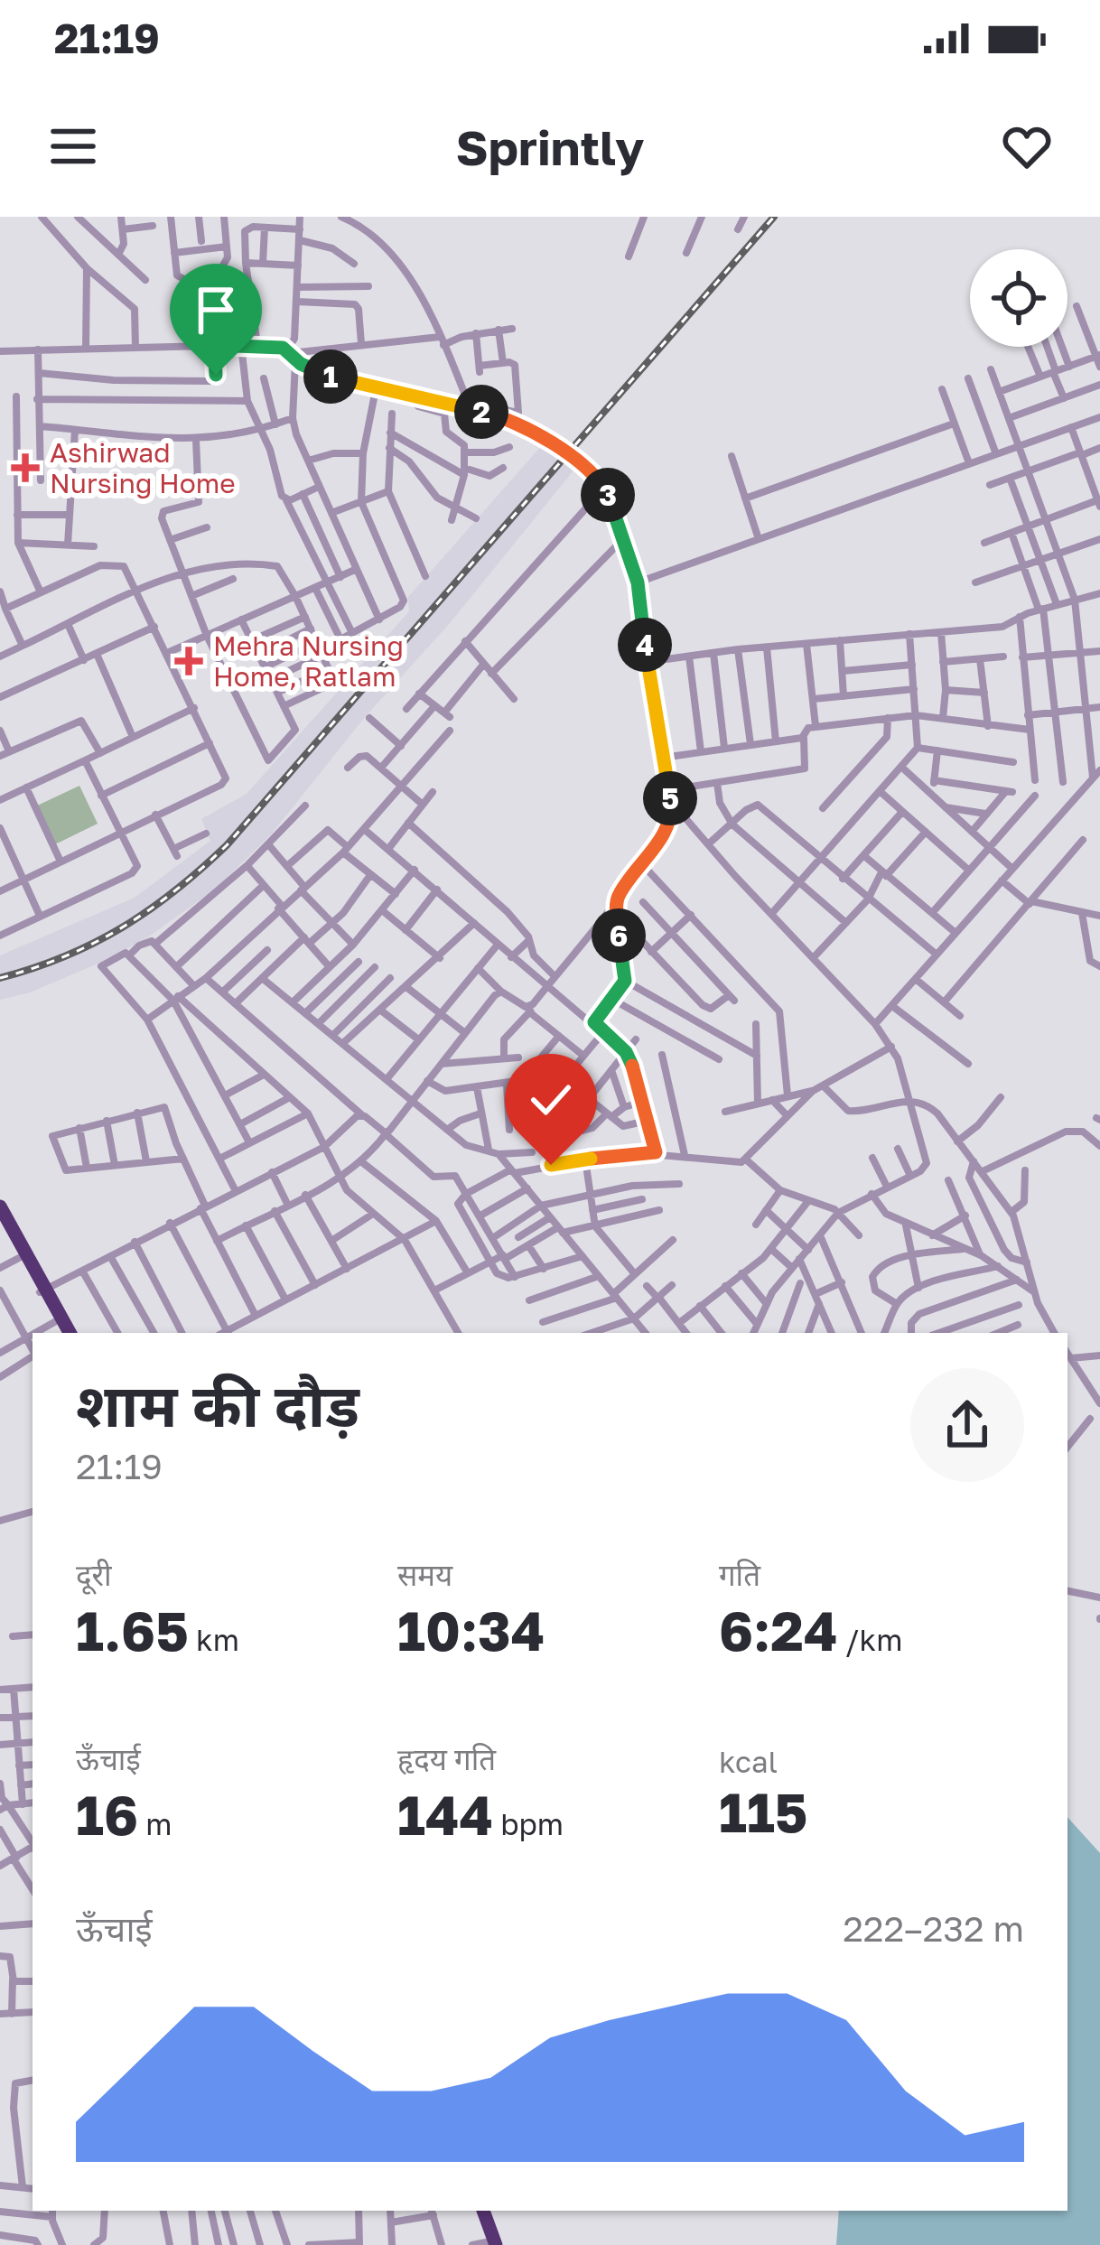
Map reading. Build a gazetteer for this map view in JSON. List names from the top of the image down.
{
  "places": {
    "health": ["Ashirwad Nursing Home", "Mehra Nursing Home, Ratlam"]
  },
  "page": {
    "status": "21:19",
    "header": "Sprintly",
    "pins": [
      "1",
      "2",
      "3",
      "4",
      "5",
      "6"
    ],
    "heading": ["शाम की दौड़", "21:19"],
    "stats": [
      ["दूरी", "1.65 km"],
      ["समय", "10:34"],
      ["गति", "6:24 /km"],
      ["ऊँचाई", "16 m"],
      ["हृदय गति", "144 bpm"],
      ["kcal", "115"]
    ],
    "chart": ["ऊँचाई", "222–232 m"]
  }
}
